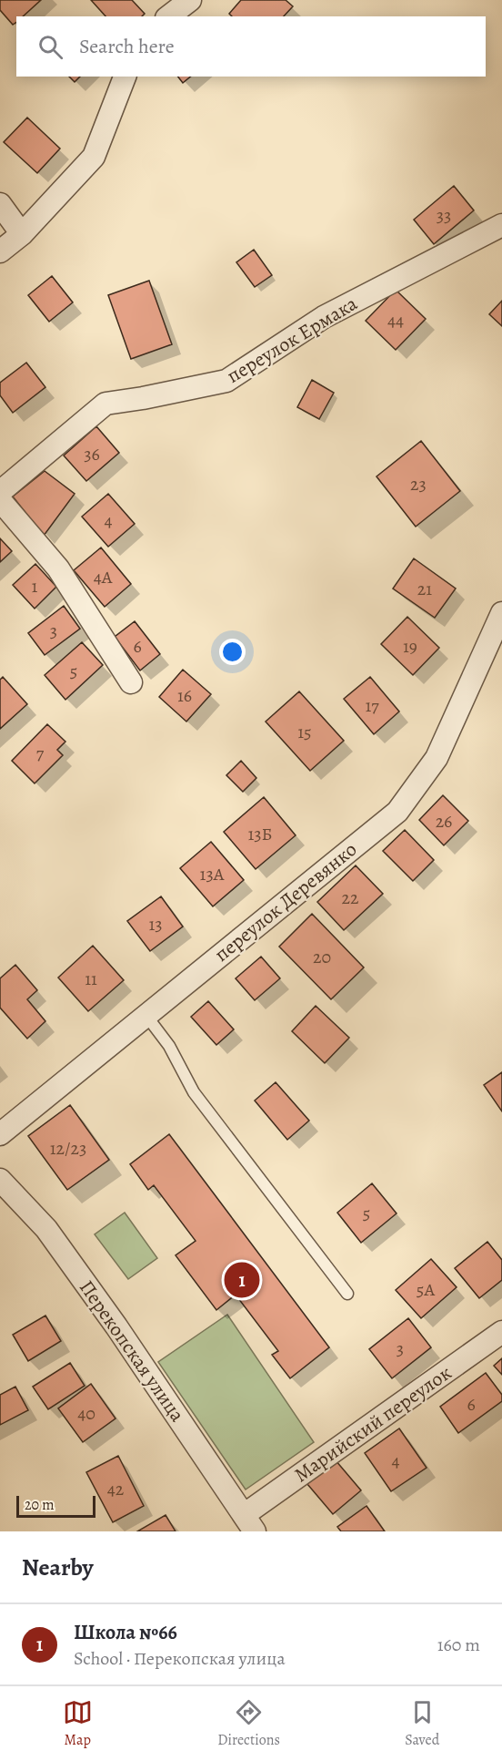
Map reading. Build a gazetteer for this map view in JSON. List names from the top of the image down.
{
  "streets": {
    "street": [
      "переулок Ермака",
      "переулок Деревянко",
      "Перекопская улица",
      "Марийский переулок"
    ]
  },
  "crossings": [
    ["Перекопская улица", "Марийский переулок"]
  ],
  "house_numbers": [
    "33",
    "44",
    "36",
    "23",
    "4",
    "4А",
    "1",
    "21",
    "3",
    "6",
    "19",
    "5",
    "16",
    "17",
    "15",
    "7",
    "26",
    "13Б",
    "13А",
    "22",
    "13",
    "20",
    "11",
    "12/23",
    "5",
    "5А",
    "3",
    "6",
    "40",
    "4",
    "42"
  ],
  "scale_bar": "20 m",
  "page": {
    "search": "Search here",
    "pins": "1",
    "scale": "20 m",
    "heading": "Nearby",
    "list": [
      {
        "mark": "1",
        "name": "Школа №66",
        "note": "School · Перекопская улица",
        "value": "160 m"
      }
    ],
    "nav": ["Map", "Directions", "Saved"]
  }
}
